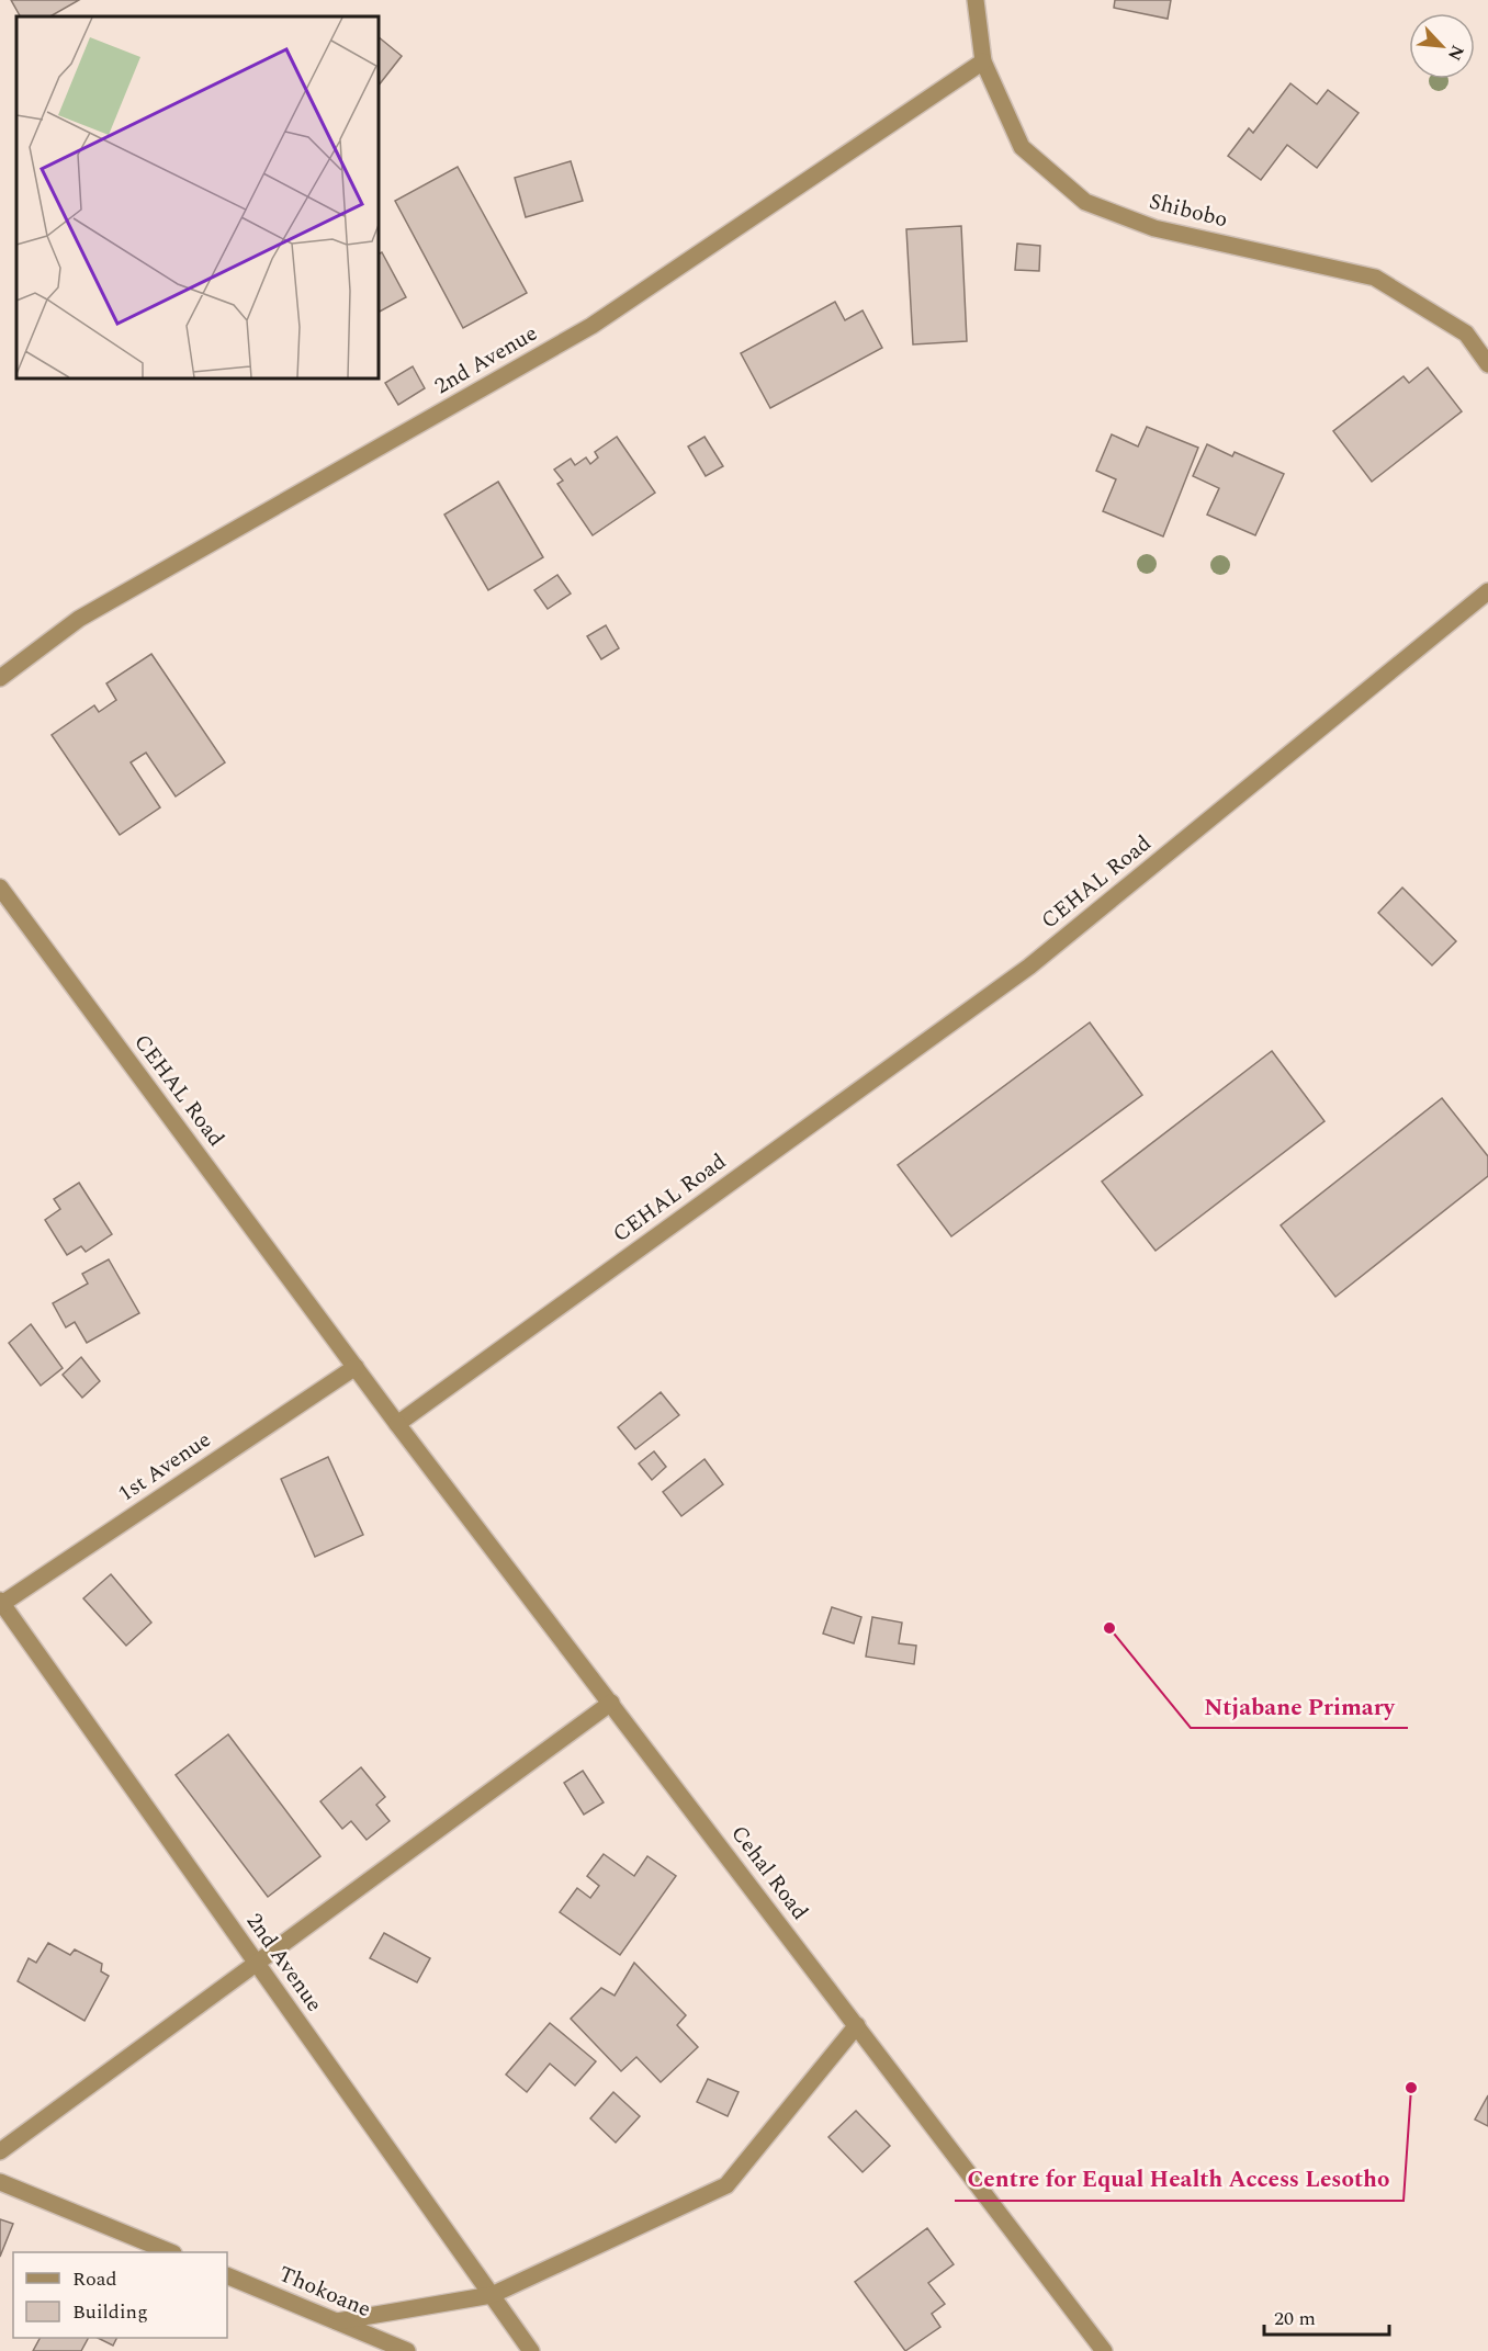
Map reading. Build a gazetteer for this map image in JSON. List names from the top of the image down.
{
  "streets": {
    "street": [
      "Shibobo",
      "2nd Avenue",
      "CEHAL Road",
      "1st Avenue",
      "Cehal Road",
      "Thokoane"
    ]
  },
  "crossings": [
    ["Shibobo", "2nd Avenue"],
    ["2nd Avenue", "1st Avenue"],
    ["CEHAL Road", "1st Avenue"],
    ["CEHAL Road", "Cehal Road"]
  ],
  "places": ["Ntjabane Primary", "Centre for Equal Health Access Lesotho"],
  "legend": ["Road", "Building"],
  "scale_bar": "20 m",
  "north": "bottom right"
}
